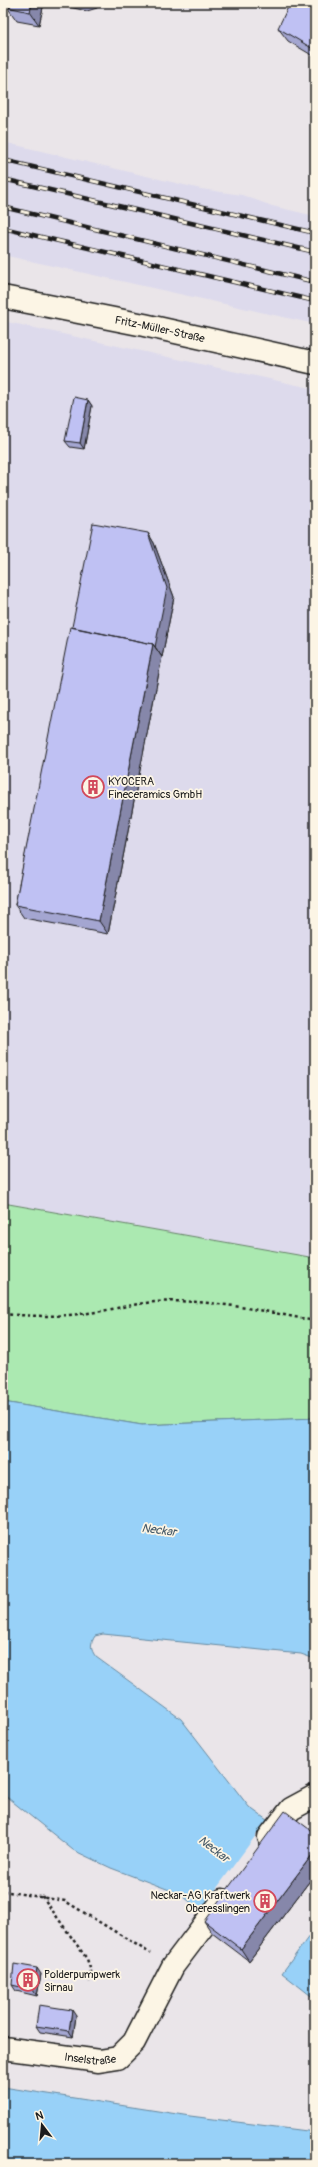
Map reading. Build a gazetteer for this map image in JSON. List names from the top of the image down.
{
  "streets": {
    "street": ["Fritz-Müller-Straße", "Inselstraße"]
  },
  "water": ["Neckar"],
  "places": {
    "building": ["KYOCERA Fineceramics GmbH", "Neckar-AG Kraftwerk Oberesslingen", "Polderpumpwerk Sirnau"]
  },
  "north": "top"
}
